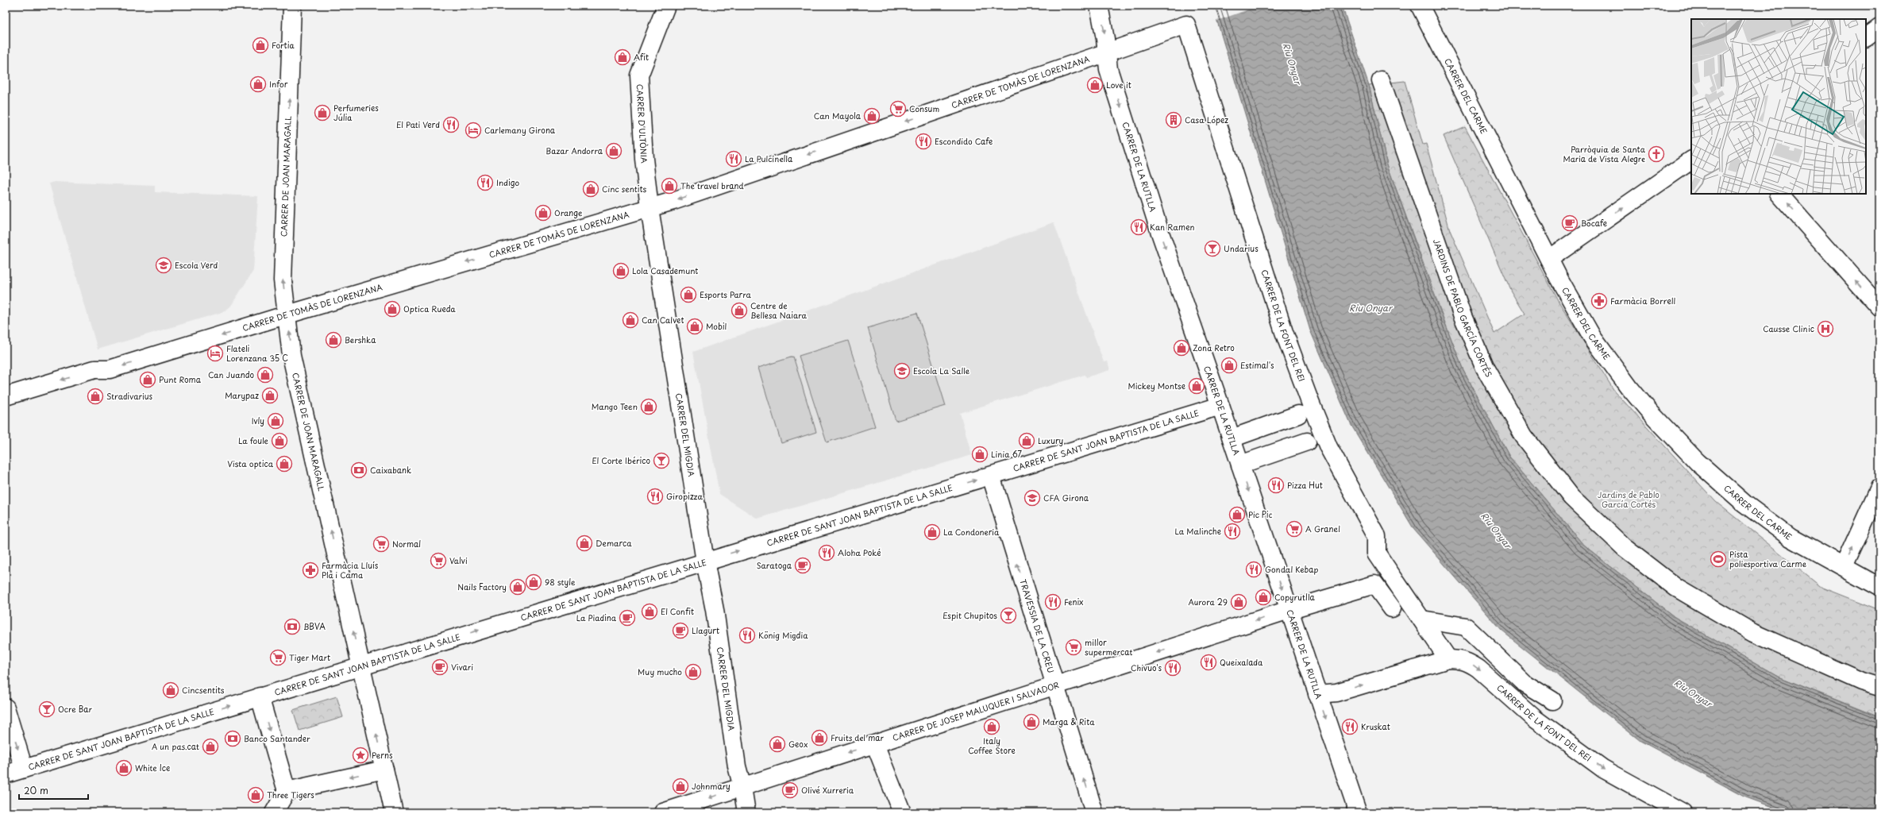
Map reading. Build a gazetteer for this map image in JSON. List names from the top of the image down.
{
  "streets": {
    "street": [
      "CARRER DE TOMÀS DE LORENZANA",
      "CARRER DEL CARME",
      "CARRER D'ULTÒNIA",
      "CARRER DE LA RUTLLA",
      "CARRER DE JOAN MARAGALL",
      "JARDINS DE PABLO GARCÍA CORTÉS",
      "CARRER DE LA FONT DEL REI",
      "CARRER DEL MIGDIA",
      "CARRER DE SANT JOAN BAPTISTA DE LA SALLE",
      "TRAVESSIA DE LA CREU",
      "CARRER DE JOSEP MALUQUER I SALVADOR"
    ]
  },
  "crossings": [
    ["CARRER DE TOMÀS DE LORENZANA", "CARRER D'ULTÒNIA"],
    ["CARRER DE TOMÀS DE LORENZANA", "CARRER DE LA RUTLLA"],
    ["CARRER DE TOMÀS DE LORENZANA", "CARRER DE JOAN MARAGALL"],
    ["CARRER DE TOMÀS DE LORENZANA", "CARRER DE LA FONT DEL REI"],
    ["CARRER DE TOMÀS DE LORENZANA", "CARRER DEL MIGDIA"],
    ["CARRER D'ULTÒNIA", "CARRER DEL MIGDIA"],
    ["CARRER DE LA RUTLLA", "CARRER DE SANT JOAN BAPTISTA DE LA SALLE"],
    ["CARRER DE LA RUTLLA", "CARRER DE JOSEP MALUQUER I SALVADOR"],
    ["CARRER DE JOAN MARAGALL", "CARRER DE SANT JOAN BAPTISTA DE LA SALLE"],
    ["CARRER DE LA FONT DEL REI", "CARRER DE JOSEP MALUQUER I SALVADOR"],
    ["CARRER DEL MIGDIA", "CARRER DE SANT JOAN BAPTISTA DE LA SALLE"],
    ["CARRER DEL MIGDIA", "CARRER DE JOSEP MALUQUER I SALVADOR"],
    ["CARRER DE SANT JOAN BAPTISTA DE LA SALLE", "TRAVESSIA DE LA CREU"],
    ["TRAVESSIA DE LA CREU", "CARRER DE JOSEP MALUQUER I SALVADOR"]
  ],
  "one_way": [
    "CARRER DE TOMÀS DE LORENZANA",
    "CARRER DE LA RUTLLA",
    "CARRER DE JOAN MARAGALL",
    "CARRER DE SANT JOAN BAPTISTA DE LA SALLE",
    "TRAVESSIA DE LA CREU",
    "CARRER DE JOSEP MALUQUER I SALVADOR"
  ],
  "water": ["Riu Onyar"],
  "parks": ["Jardins de Pablo García Cortés"],
  "places": {
    "shop": [
      "Fortia",
      "Afit",
      "Infor",
      "Love it",
      "Perfumeries Júlia",
      "Can Mayola",
      "Bazar Andorra",
      "The travel brand",
      "Cinc sentits",
      "Orange",
      "Lola Casademunt",
      "Esports Parra",
      "Optica Rueda",
      "Centre de Bellesa Naiara",
      "Can Calvet",
      "Mobil",
      "Bershka",
      "Zona Retro",
      "Estimal's",
      "Can Juando",
      "Punt Roma",
      "Mickey Montse",
      "Marypaz",
      "Stradivarius",
      "Mango Teen",
      "Ivly",
      "La foule",
      "Luxury",
      "Linia 67",
      "Vista optica",
      "Pic Pic",
      "La Condoneria",
      "Demarca",
      "98 style",
      "Nails Factory",
      "Copyrutlla",
      "Aurora 29",
      "El Confit",
      "Muy mucho",
      "Cincsentits",
      "Marga & Rita",
      "Italy Coffee Store",
      "Fruits del mar",
      "Geox",
      "A un pas.cat",
      "White Ice",
      "Johnmary",
      "Three Tigers"
    ],
    "supermarket": [
      "Consum",
      "A Granel",
      "Normal",
      "Valvi",
      "millor supermercat",
      "Tiger Mart"
    ],
    "building": ["Casa López"],
    "restaurant": [
      "El Pati Verd",
      "Escondido Cafe",
      "La Pulcinella",
      "Indigo",
      "Kan Ramen",
      "Pizza Hut",
      "Giropizza",
      "La Malinche",
      "Aloha Poké",
      "Gondal Kebap",
      "Fenix",
      "König Migdia",
      "Queixalada",
      "Chivuo's",
      "Kruskat"
    ],
    "hotel": ["Carlemany Girona", "Flateli Lorenzana 35 C"],
    "church": ["Parròquia de Santa Maria de Vista Alegre"],
    "cafe": [
      "Bocafe",
      "Saratoga",
      "La Piadina",
      "Llagurt",
      "Vivari",
      "Olivé Xurreria"
    ],
    "bar": [
      "Undarius",
      "El Corte Ibérico",
      "Espit Chupitos",
      "Ocre Bar"
    ],
    "school or university": ["Escola Verd", "Escola La Salle", "CFA Girona"],
    "pharmacy": ["Farmàcia Borrell", "Farmàcia Lluís Pla i Cama"],
    "hospital": ["Causse Clinic"],
    "bank": ["Caixabank", "BBVA", "Banco Santander"],
    "sports": ["Pista poliesportiva Carme"],
    "place": ["Perns"]
  },
  "scale_bar": "20 m"
}
